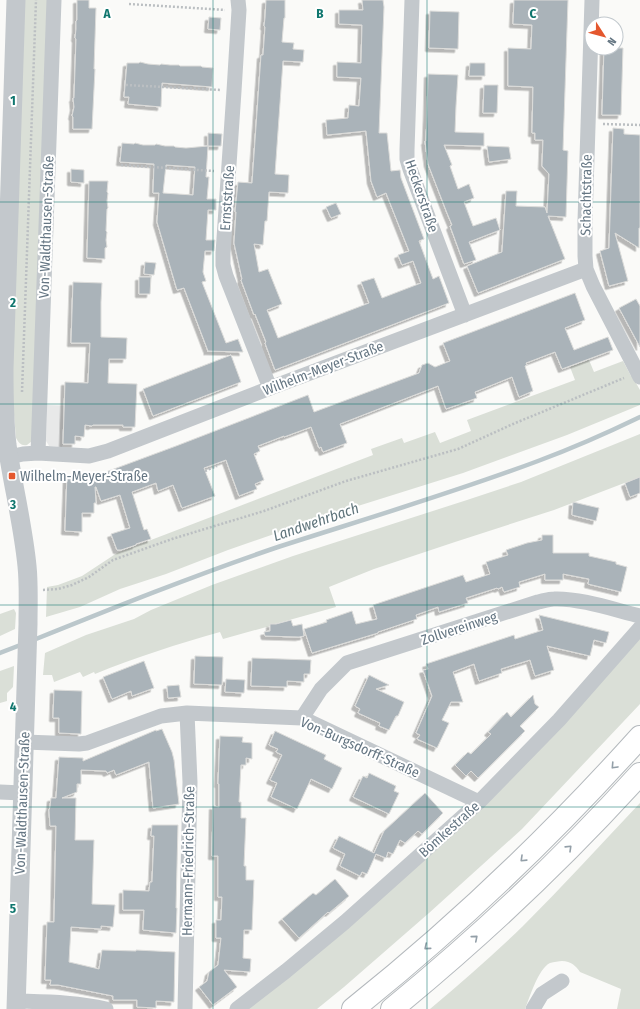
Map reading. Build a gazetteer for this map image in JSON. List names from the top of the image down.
{
  "streets": {
    "street": [
      "Schachtstraße",
      "Heckerstraße",
      "Ernststraße",
      "Von-Waldthausen-Straße",
      "Wilhelm-Meyer-Straße",
      "Zollvereinweg",
      "Von-Burgsdorff-Straße",
      "Bömkestraße",
      "Hermann-Friedrich-Straße"
    ]
  },
  "crossings": [
    ["Schachtstraße", "Wilhelm-Meyer-Straße"],
    ["Heckerstraße", "Wilhelm-Meyer-Straße"],
    ["Ernststraße", "Wilhelm-Meyer-Straße"],
    ["Von-Waldthausen-Straße", "Wilhelm-Meyer-Straße"],
    ["Von-Waldthausen-Straße", "Von-Burgsdorff-Straße"],
    ["Zollvereinweg", "Von-Burgsdorff-Straße"],
    ["Von-Burgsdorff-Straße", "Bömkestraße"],
    ["Von-Burgsdorff-Straße", "Hermann-Friedrich-Straße"]
  ],
  "water": ["Landwehrbach"],
  "places": {
    "transit": ["Wilhelm-Meyer-Straße"]
  },
  "north": "bottom right",
  "grid": {
    "columns": ["A", "B", "C"],
    "rows": [
      "1",
      "2",
      "3",
      "4",
      "5"
    ]
  }
}
